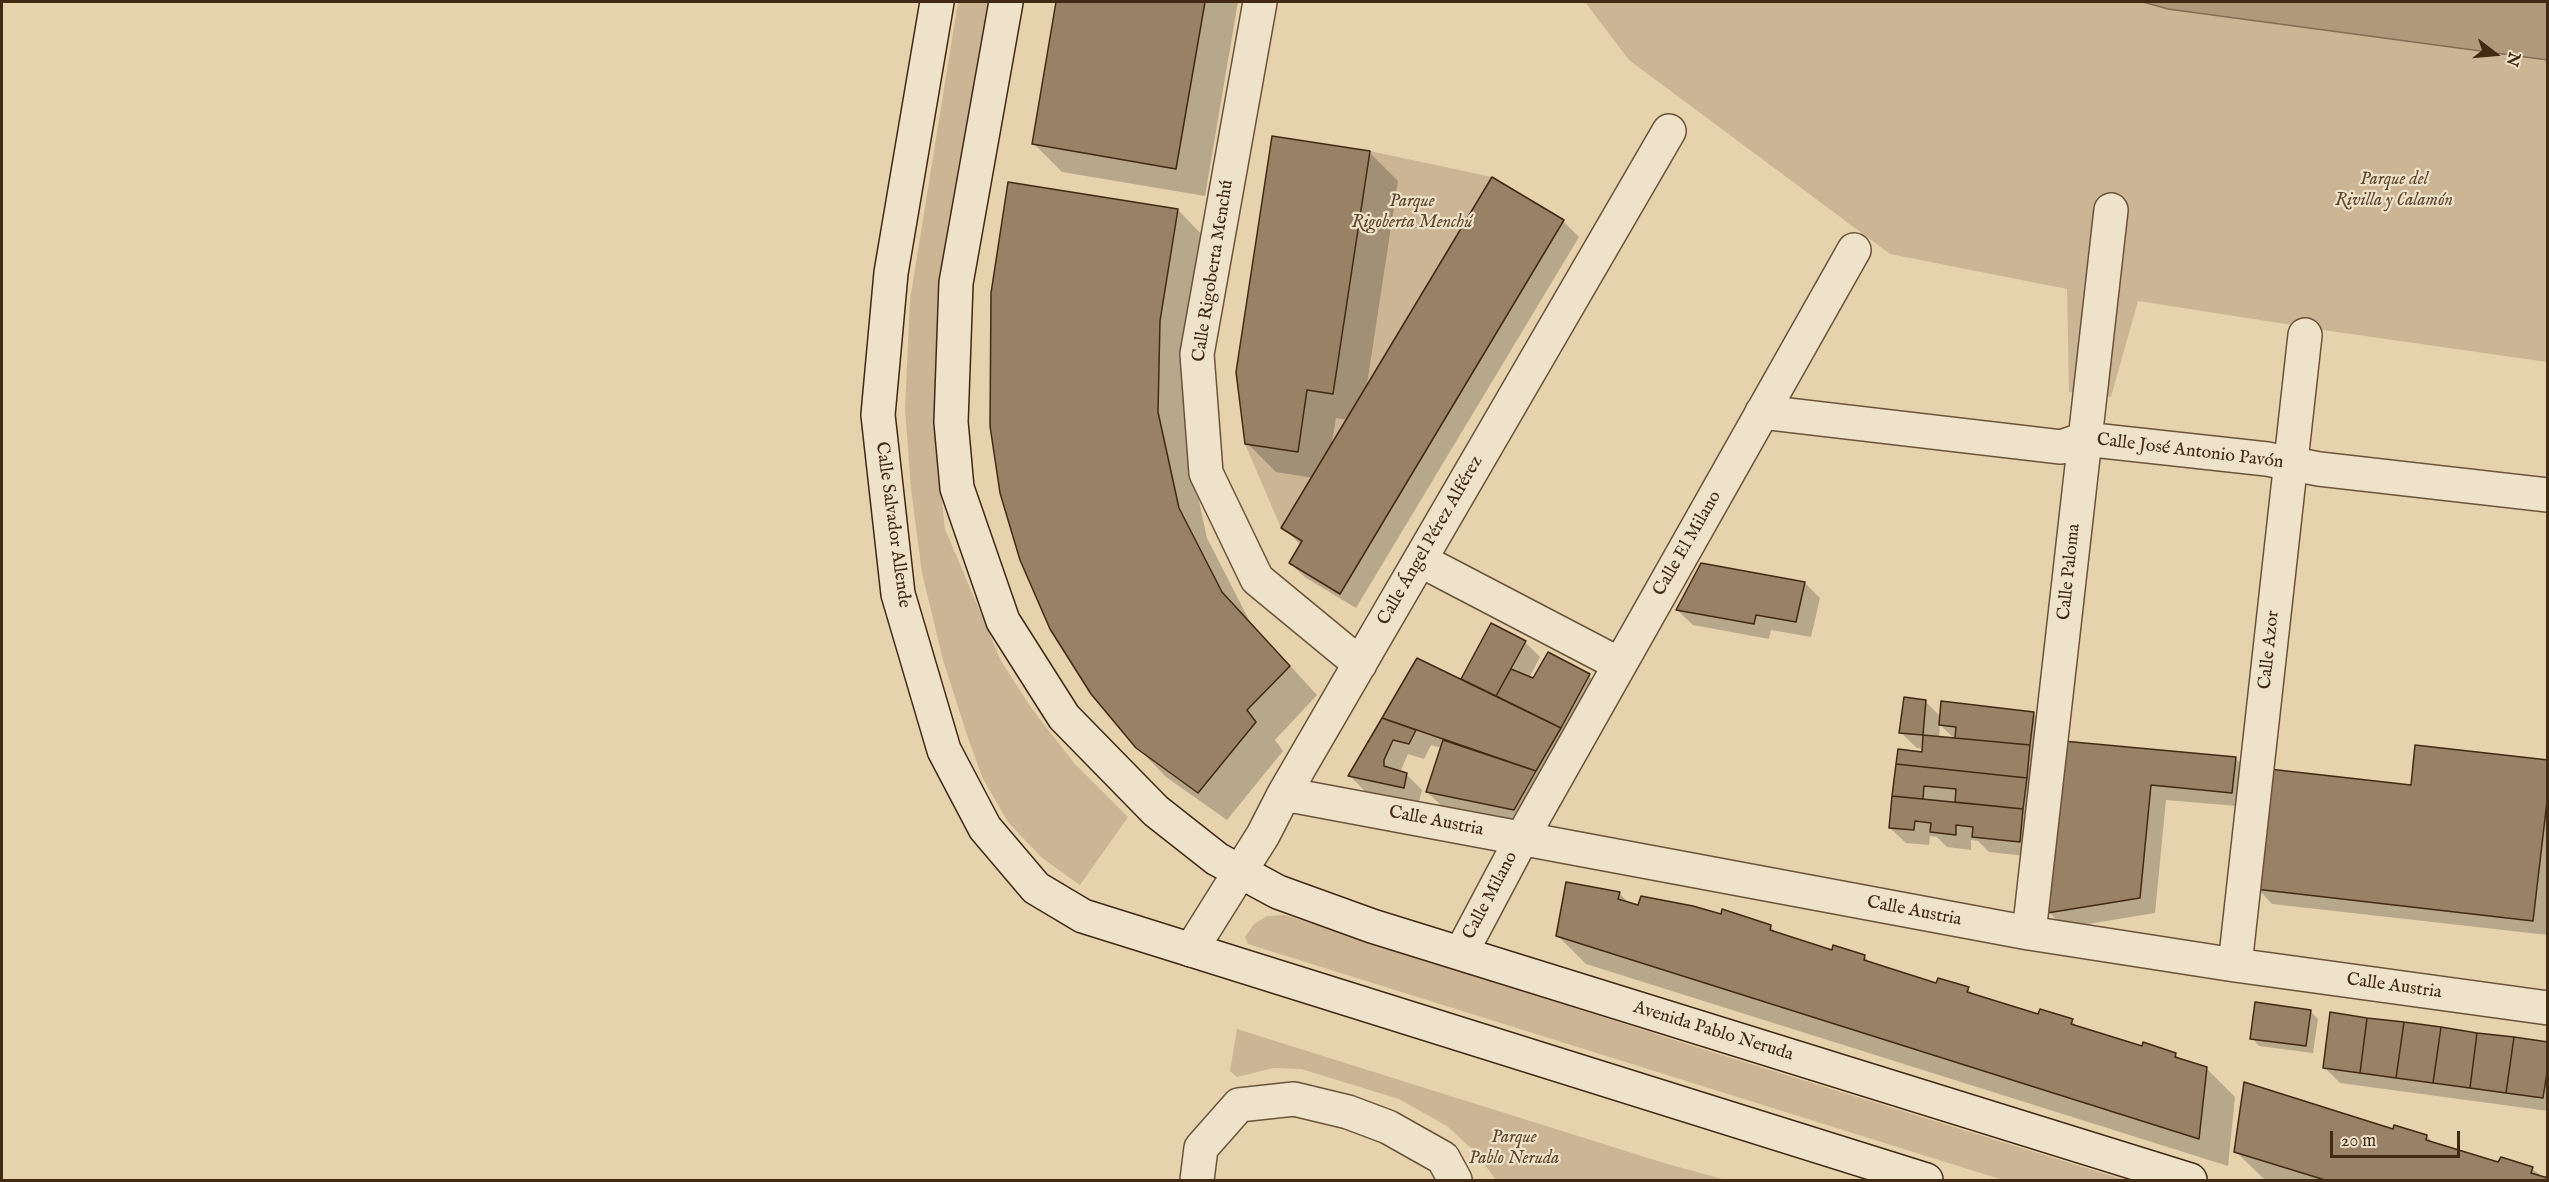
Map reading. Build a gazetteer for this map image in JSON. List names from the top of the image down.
{
  "streets": {
    "street": [
      "Calle Rigoberta Menchú",
      "Calle José Antonio Pavón",
      "Calle Salvador Allende",
      "Calle Ángel Pérez Alférez",
      "Calle El Milano",
      "Calle Paloma",
      "Calle Azor",
      "Calle Austria",
      "Calle Milano",
      "Avenida Pablo Neruda"
    ]
  },
  "crossings": [
    ["Calle Rigoberta Menchú", "Calle Ángel Pérez Alférez"],
    ["Calle José Antonio Pavón", "Calle El Milano"],
    ["Calle José Antonio Pavón", "Calle Paloma"],
    ["Calle José Antonio Pavón", "Calle Azor"],
    ["Calle Salvador Allende", "Calle Ángel Pérez Alférez"],
    ["Calle Ángel Pérez Alférez", "Calle Austria"],
    ["Calle Ángel Pérez Alférez", "Avenida Pablo Neruda"],
    ["Calle El Milano", "Calle Austria"],
    ["Calle El Milano", "Calle Milano"],
    ["Calle Paloma", "Calle Austria"],
    ["Calle Azor", "Calle Austria"],
    ["Calle Austria", "Calle Milano"],
    ["Calle Milano", "Avenida Pablo Neruda"]
  ],
  "parks": ["Parque del Rivilla y Calamón", "Parque Rigoberta Menchú", "Parque Pablo Neruda"],
  "scale_bar": "20 m",
  "north": "right"
}
